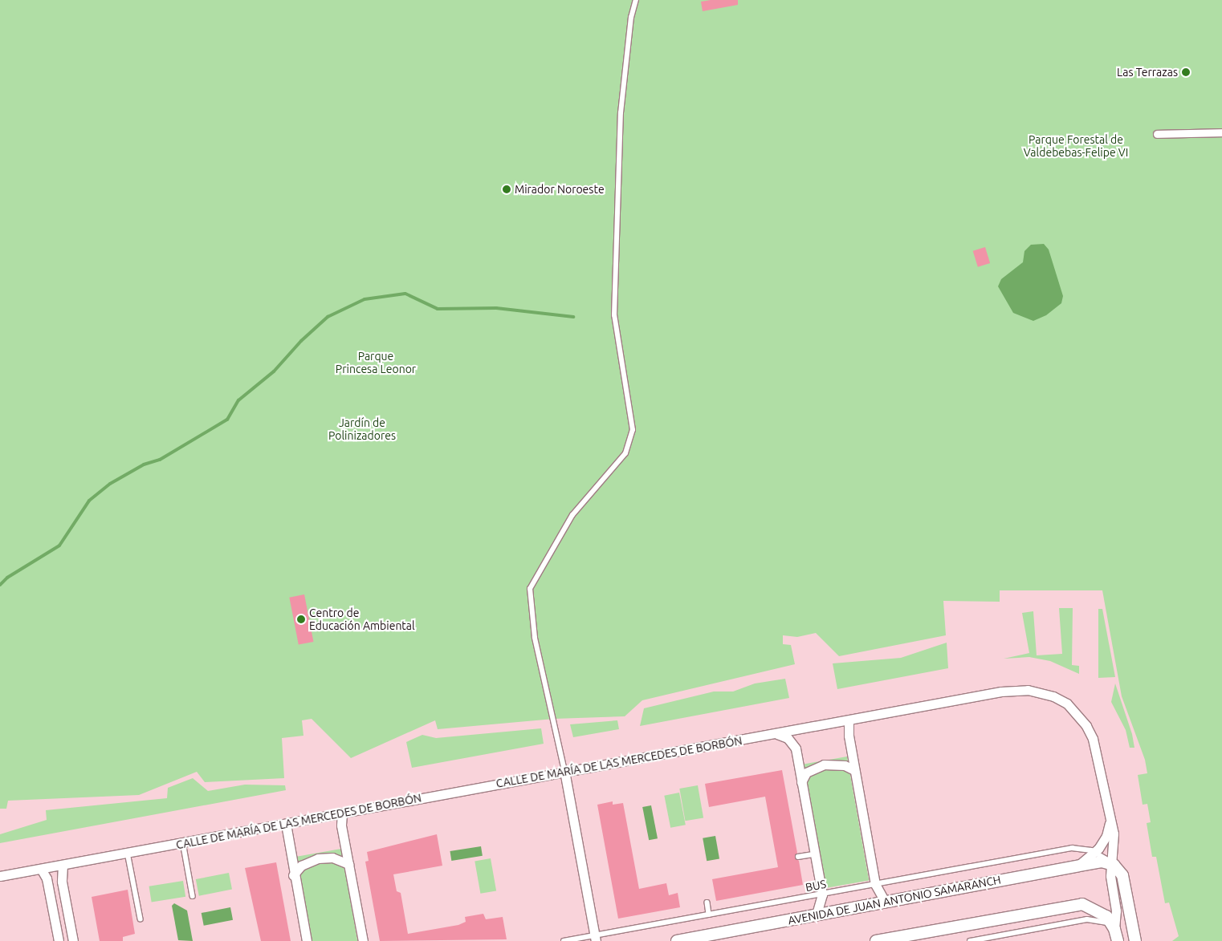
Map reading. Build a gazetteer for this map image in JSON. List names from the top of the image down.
{
  "streets": {
    "street": ["CALLE DE MARÍA DE LAS MERCEDES DE BORBÓN", "AVENIDA DE JUAN ANTONIO SAMARANCH"],
    "lane": ["BUS"]
  },
  "crossings": [
    ["CALLE DE MARÍA DE LAS MERCEDES DE BORBÓN", "AVENIDA DE JUAN ANTONIO SAMARANCH"]
  ],
  "parks": ["Parque Forestal de Valdebebas-Felipe VI", "Parque Princesa Leonor", "Jardín de Polinizadores"],
  "places": ["Las Terrazas", "Mirador Noroeste", "Centro de Educación Ambiental"]
}
